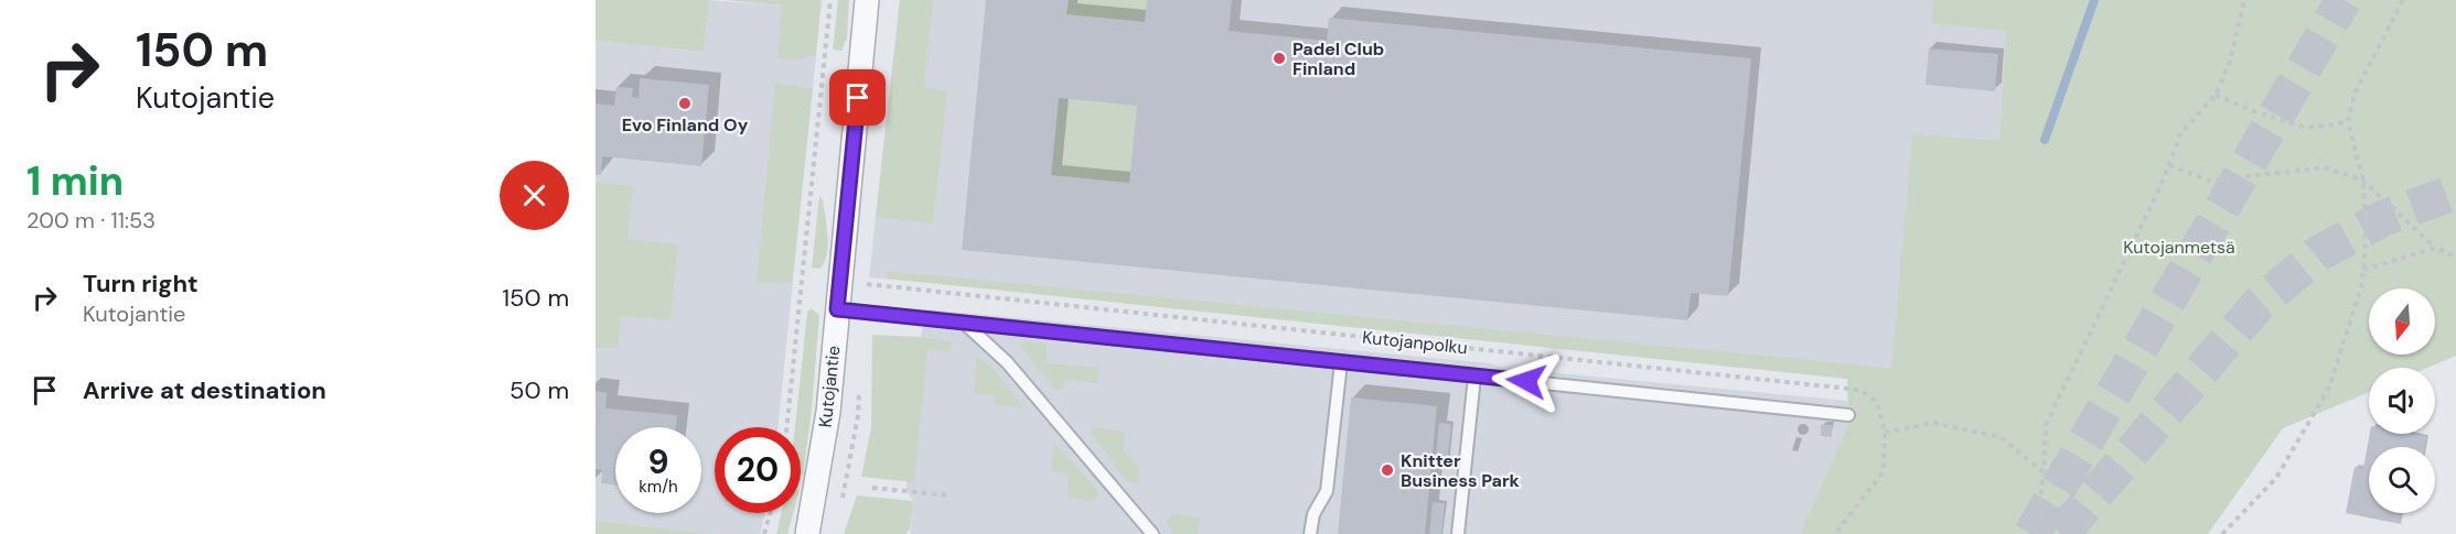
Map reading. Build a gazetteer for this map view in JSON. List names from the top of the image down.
{
  "streets": {
    "street": ["Kutojantie"],
    "path": ["Kutojanpolku"]
  },
  "crossings": [
    ["Kutojanpolku", "Kutojantie"]
  ],
  "parks": ["Kutojanmetsä"],
  "places": ["Padel Club Finland", "Evo Finland Oy", "Knitter Business Park"],
  "north": "bottom",
  "page": {
    "turn": ["150 m", "Kutojantie"],
    "heading": ["1 min", "200 m · 11:53"],
    "list": [
      {
        "name": "Turn right",
        "note": "Kutojantie",
        "value": "150 m"
      },
      {
        "name": "Arrive at destination",
        "value": "50 m"
      }
    ],
    "speed": "9 km/h",
    "limit": "20"
  }
}
